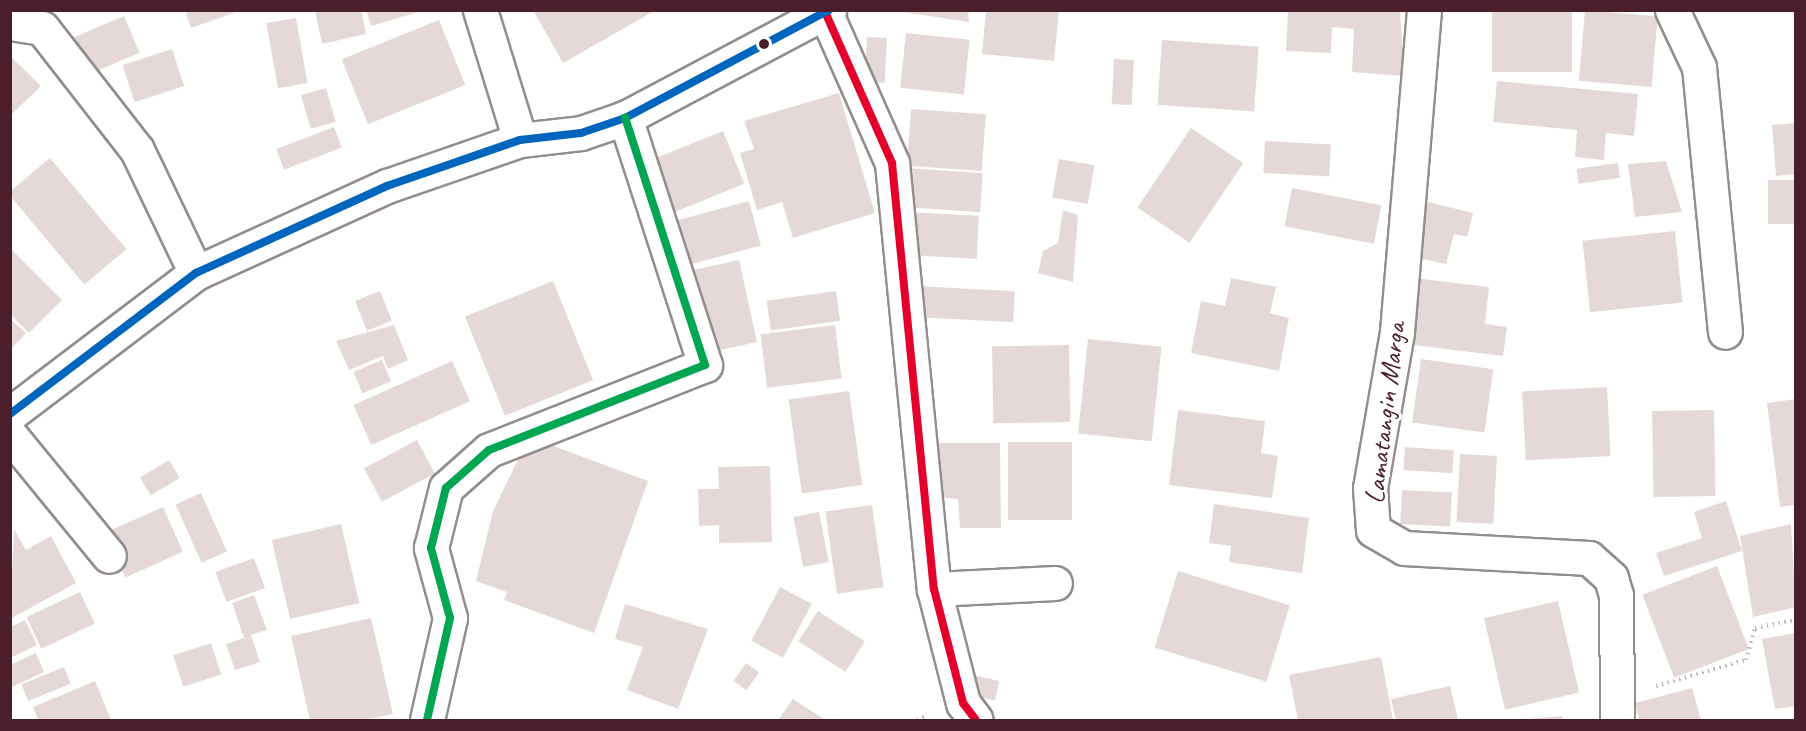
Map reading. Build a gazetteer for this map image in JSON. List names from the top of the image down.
{
  "streets": {
    "street": ["Lamatangin Marga"]
  }
}
